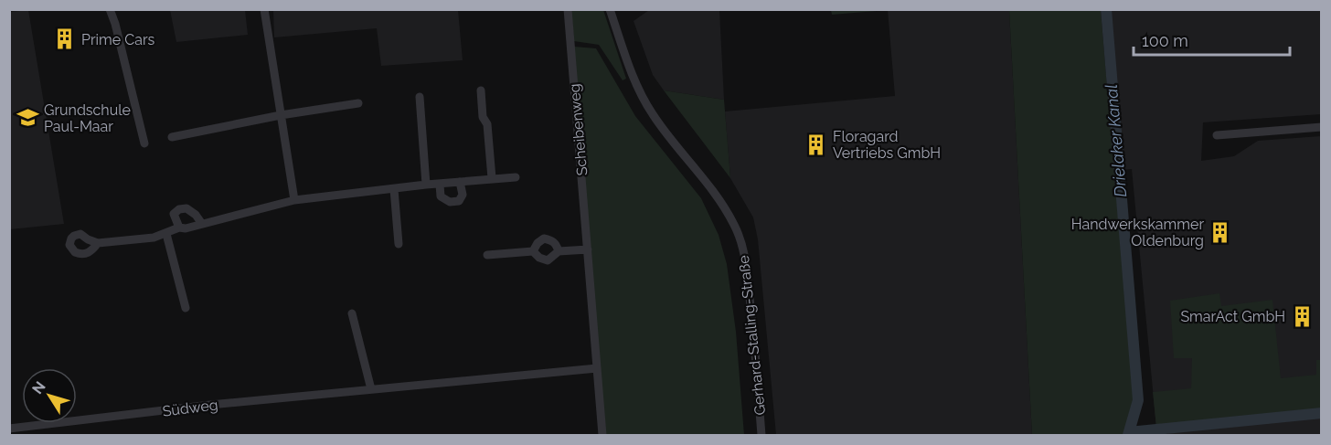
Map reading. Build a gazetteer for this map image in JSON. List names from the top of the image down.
{
  "streets": {
    "street": ["Scheibenweg", "Gerhard-Stalling-Straße", "Südweg"]
  },
  "crossings": [
    ["Scheibenweg", "Südweg"]
  ],
  "water": ["Drielaker Kanal"],
  "places": {
    "building": [
      "Prime Cars",
      "Floragard Vertriebs GmbH",
      "Handwerkskammer Oldenburg",
      "SmarAct GmbH"
    ],
    "school or university": ["Grundschule Paul-Maar"]
  },
  "scale_bar": "100 m",
  "north": "top left"
}
